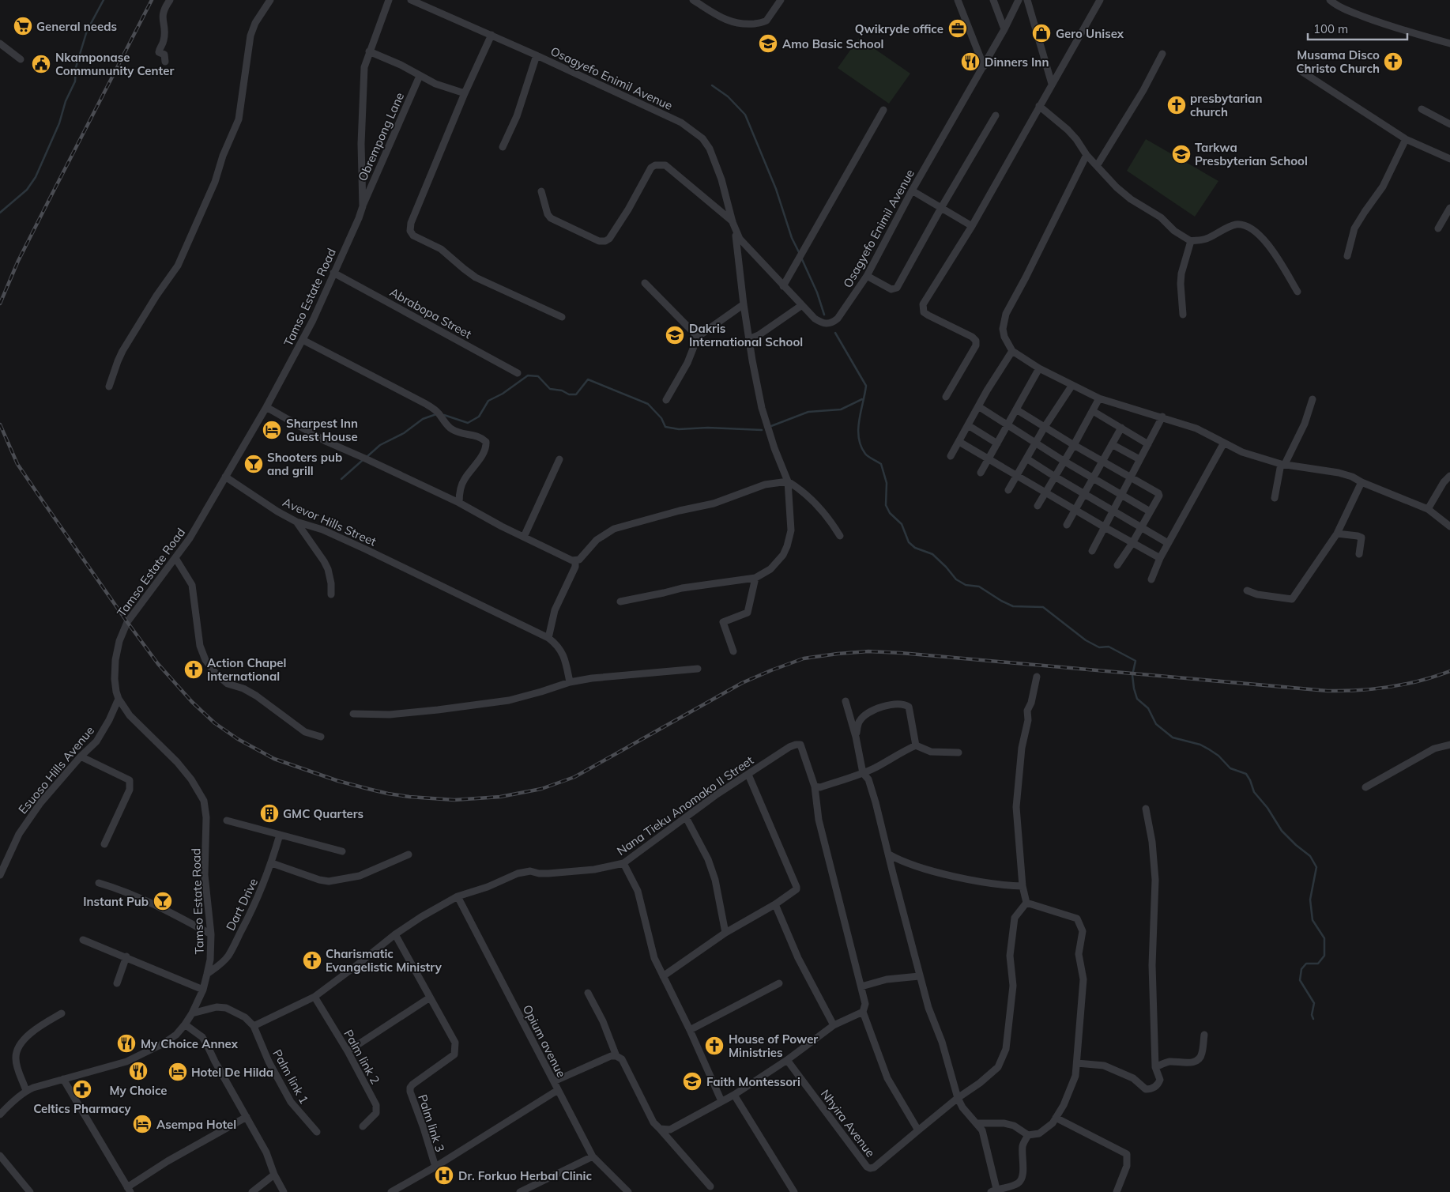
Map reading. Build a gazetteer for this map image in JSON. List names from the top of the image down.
{
  "streets": {
    "street": [
      "Osagyefo Enimil Avenue",
      "Obrempong Lane",
      "Tamso Estate Road",
      "Abrabopa Street",
      "Avevor Hills Street",
      "Esuoso Hills Avenue",
      "Nana Tieku Anomako II Street",
      "Dart Drive",
      "Opium avenue",
      "Palm link 2",
      "Palm link 1",
      "Palm link 3",
      "Nhyira Avenue"
    ]
  },
  "crossings": [
    ["Obrempong Lane", "Tamso Estate Road"],
    ["Tamso Estate Road", "Abrabopa Street"],
    ["Tamso Estate Road", "Avevor Hills Street"],
    ["Tamso Estate Road", "Esuoso Hills Avenue"],
    ["Tamso Estate Road", "Dart Drive"],
    ["Nana Tieku Anomako II Street", "Opium avenue"],
    ["Nana Tieku Anomako II Street", "Palm link 2"],
    ["Nana Tieku Anomako II Street", "Palm link 1"],
    ["Nana Tieku Anomako II Street", "Palm link 3"]
  ],
  "places": {
    "supermarket": ["General needs"],
    "office": ["Qwikryde office"],
    "shop": ["Gero Unisex"],
    "school or university": [
      "Amo Basic School",
      "Tarkwa Presbyterian School",
      "Dakris International School",
      "Faith Montessori"
    ],
    "restaurant": ["Dinners Inn", "My Choice Annex", "My Choice"],
    "church": [
      "Musama Disco Christo Church",
      "presbytarian church",
      "Action Chapel International",
      "Charismatic Evangelistic Ministry",
      "House of Power Ministries"
    ],
    "public building": ["Nkamponase Commununity Center"],
    "hotel": ["Sharpest Inn Guest House", "Hotel De Hilda", "Asempa Hotel"],
    "bar": ["Shooters pub and grill", "Instant Pub"],
    "building": ["GMC Quarters"],
    "pharmacy": ["Celtics Pharmacy"],
    "hospital": ["Dr. Forkuo Herbal Clinic"]
  },
  "scale_bar": "100 m"
}
